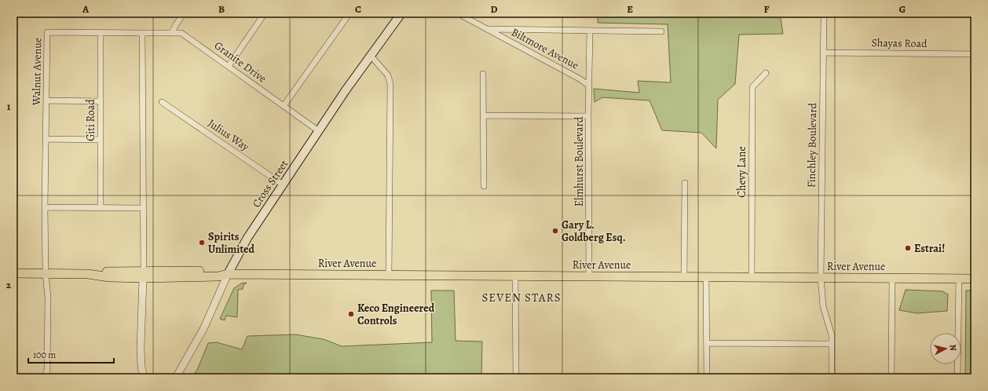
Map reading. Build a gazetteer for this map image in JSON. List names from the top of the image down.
{
  "streets": {
    "highway": ["River Avenue"],
    "main road": ["Cross Street"],
    "street": [
      "Shayas Road",
      "Biltmore Avenue",
      "Granite Drive",
      "Walnut Avenue",
      "Giti Road",
      "Julius Way",
      "Finchley Boulevard",
      "Elmhurst Boulevard",
      "Chevy Lane"
    ]
  },
  "crossings": [
    ["Shayas Road", "Finchley Boulevard"],
    ["Biltmore Avenue", "Elmhurst Boulevard"],
    ["Granite Drive", "Walnut Avenue"],
    ["Granite Drive", "Cross Street"],
    ["Walnut Avenue", "Giti Road"],
    ["Walnut Avenue", "River Avenue"],
    ["Julius Way", "Cross Street"],
    ["Finchley Boulevard", "River Avenue"],
    ["Elmhurst Boulevard", "River Avenue"],
    ["Chevy Lane", "River Avenue"],
    ["Cross Street", "River Avenue"]
  ],
  "districts": ["SEVEN STARS"],
  "places": [
    "Gary L. Goldberg Esq.",
    "Spirits Unlimited",
    "Estrai!",
    "Keco Engineered Controls"
  ],
  "scale_bar": "100 m",
  "north": "right",
  "grid": {
    "columns": [
      "A",
      "B",
      "C",
      "D",
      "E",
      "F",
      "G"
    ],
    "rows": ["1", "2"]
  }
}
